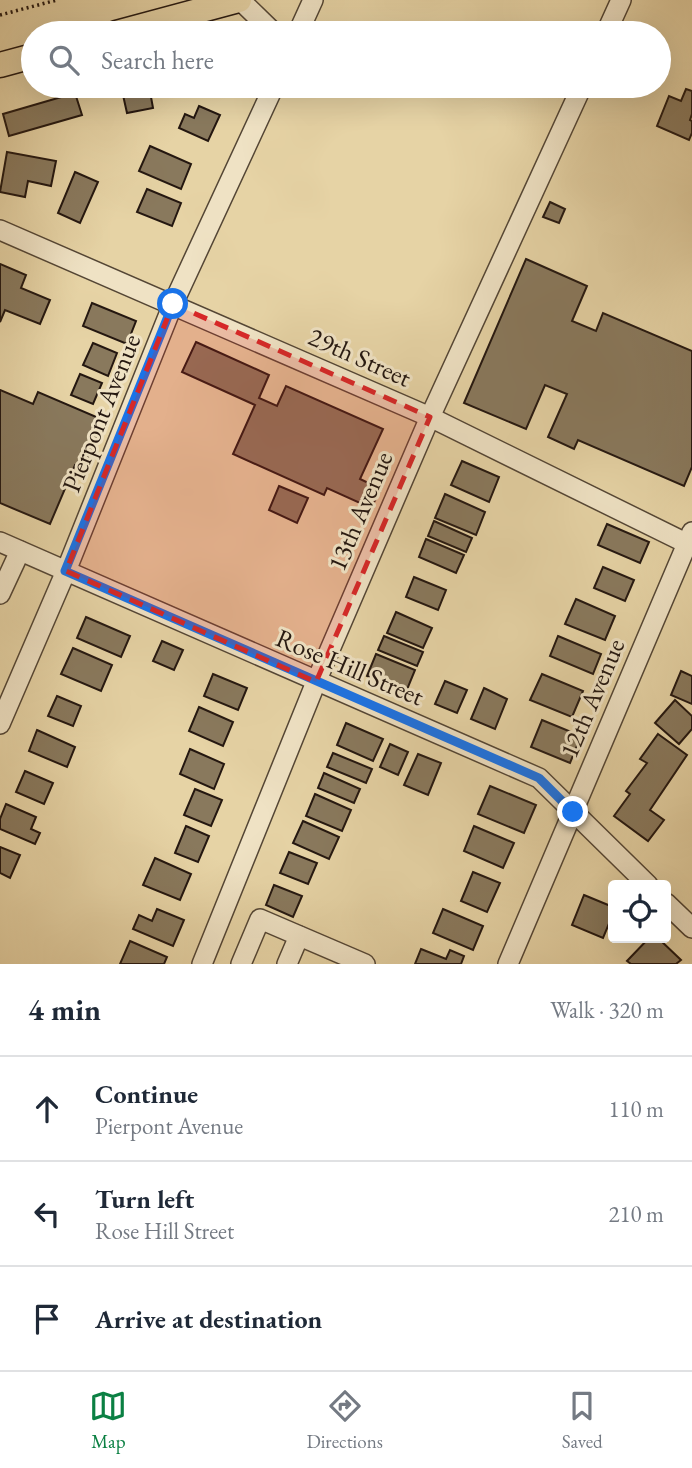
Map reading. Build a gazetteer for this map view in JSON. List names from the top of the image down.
{
  "streets": {
    "street": [
      "29th Street",
      "Pierpont Avenue",
      "13th Avenue",
      "Rose Hill Street",
      "12th Avenue"
    ]
  },
  "crossings": [
    ["29th Street", "Pierpont Avenue"],
    ["29th Street", "13th Avenue"],
    ["29th Street", "12th Avenue"],
    ["Pierpont Avenue", "Rose Hill Street"],
    ["13th Avenue", "Rose Hill Street"],
    ["Rose Hill Street", "12th Avenue"]
  ],
  "page": {
    "search": "Search here",
    "heading": ["4 min", "Walk · 320 m"],
    "list": [
      ["Continue", "Pierpont Avenue", "110 m"],
      ["Turn left", "Rose Hill Street", "210 m"],
      "Arrive at destination"
    ],
    "nav": ["Map", "Directions", "Saved"]
  }
}
